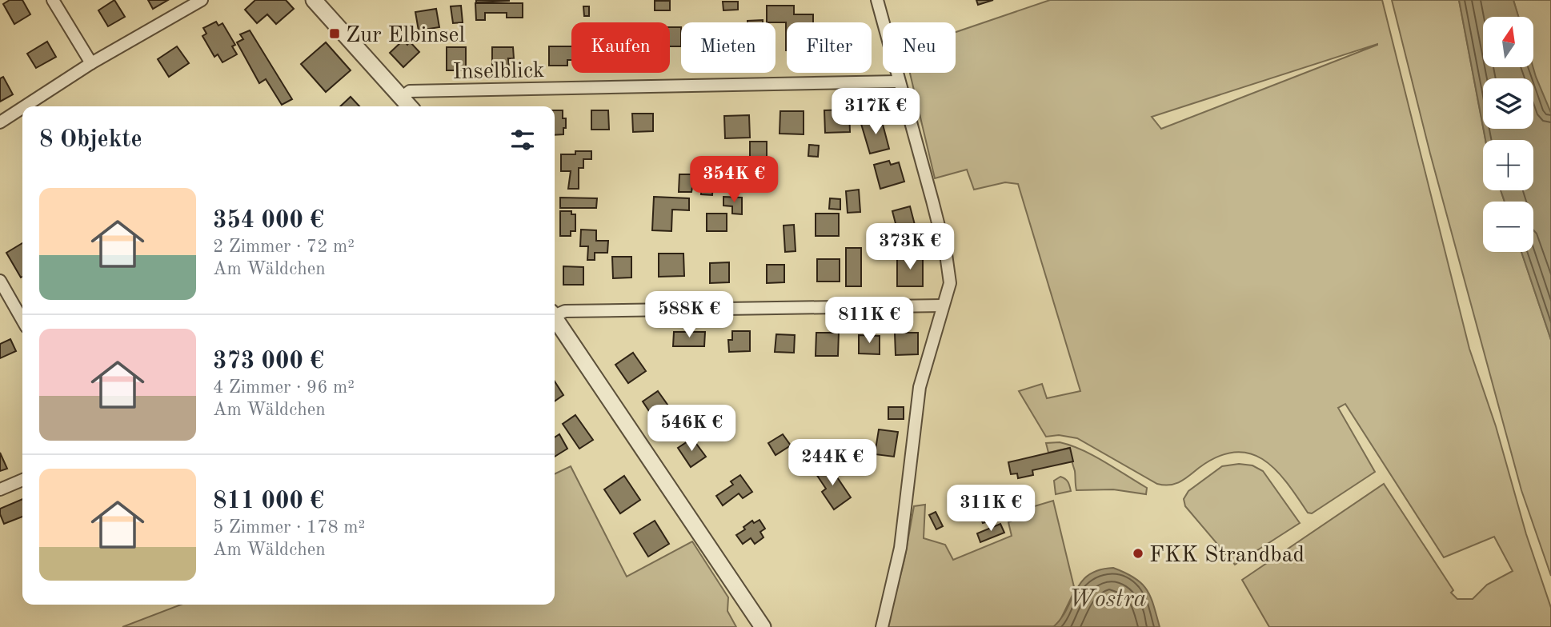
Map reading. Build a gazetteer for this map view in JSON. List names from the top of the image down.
{
  "streets": {
    "street": ["Inselblick"]
  },
  "water": ["Wostra"],
  "places": {
    "transit": ["Zur Elbinsel"],
    "other": ["FKK Strandbad"]
  },
  "north": "top",
  "page": {
    "map_buttons": ["+", "−"],
    "chip": [
      "Kaufen",
      "Mieten",
      "Filter",
      "Neu"
    ],
    "price": [
      "317K €",
      "354K €",
      "373K €",
      "588K €",
      "811K €",
      "546K €",
      "244K €",
      "311K €"
    ],
    "heading": "8 Objekte",
    "list": [
      {
        "name": "354 000 €",
        "note": "2 Zimmer · 72 m² · Am Wäldchen"
      },
      {
        "name": "373 000 €",
        "note": "4 Zimmer · 96 m² · Am Wäldchen"
      },
      {
        "name": "811 000 €",
        "note": "5 Zimmer · 178 m² · Am Wäldchen"
      }
    ]
  }
}
